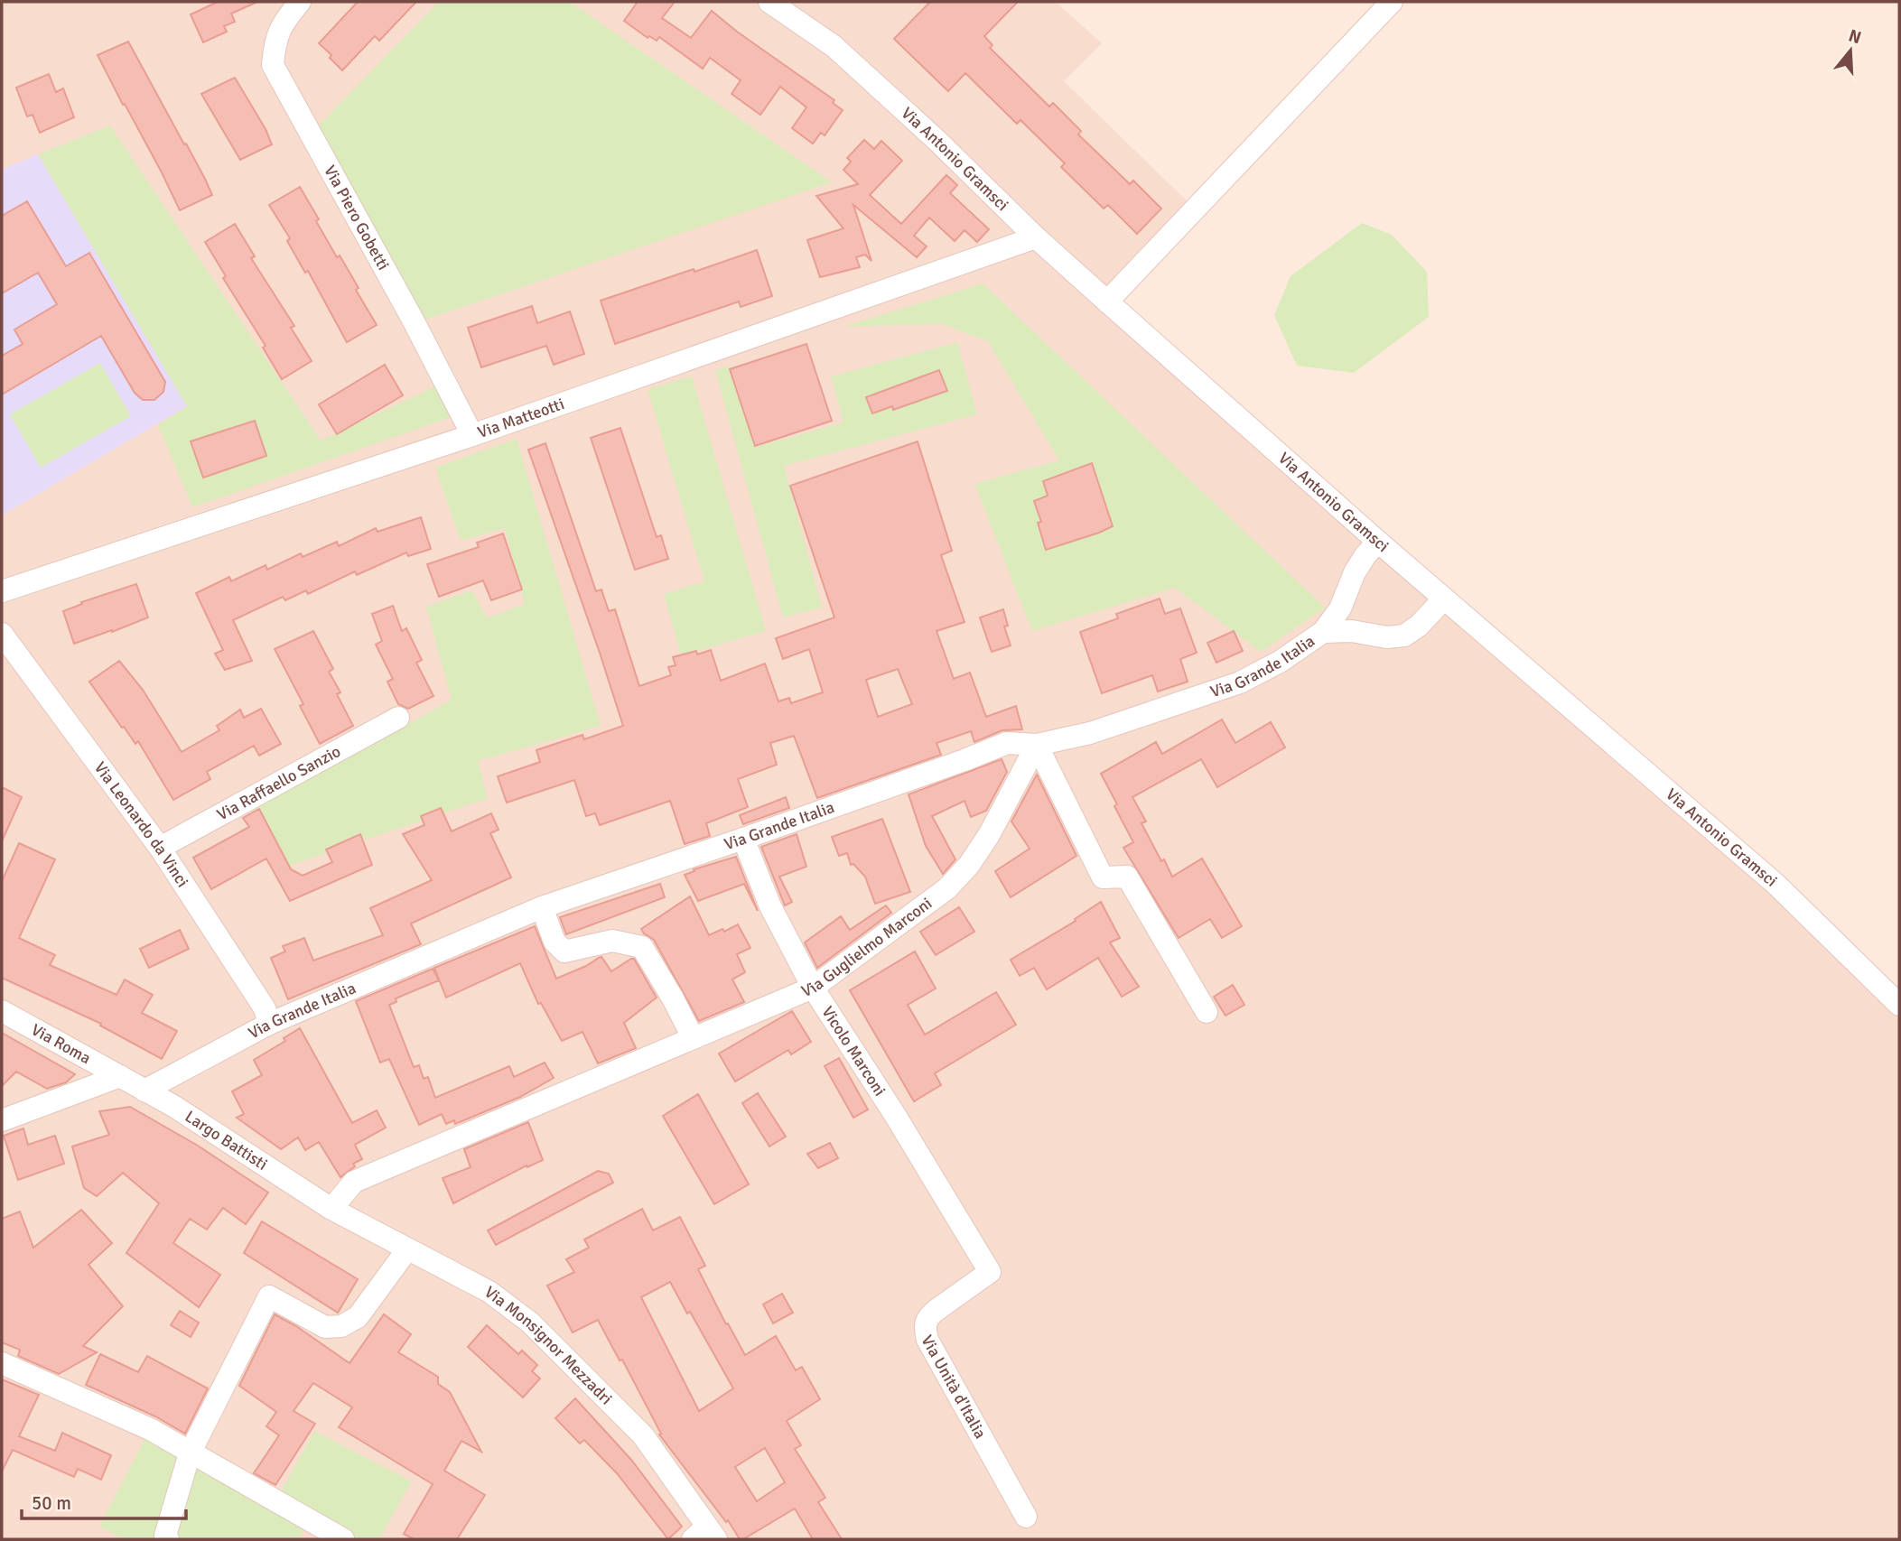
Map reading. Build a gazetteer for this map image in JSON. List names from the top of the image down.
{
  "streets": {
    "street": [
      "Via Antonio Gramsci",
      "Via Piero Gobetti",
      "Via Matteotti",
      "Via Grande Italia",
      "Via Raffaello Sanzio",
      "Via Leonardo da Vinci",
      "Via Guglielmo Marconi",
      "Via Roma",
      "Vicolo Marconi",
      "Largo Battisti",
      "Via Monsignor Mezzadri",
      "Via Unità d'Italia"
    ]
  },
  "crossings": [
    ["Via Antonio Gramsci", "Via Matteotti"],
    ["Via Antonio Gramsci", "Via Grande Italia"],
    ["Via Piero Gobetti", "Via Matteotti"],
    ["Via Grande Italia", "Via Leonardo da Vinci"],
    ["Via Grande Italia", "Via Guglielmo Marconi"],
    ["Via Grande Italia", "Vicolo Marconi"],
    ["Via Grande Italia", "Largo Battisti"],
    ["Via Raffaello Sanzio", "Via Leonardo da Vinci"],
    ["Via Guglielmo Marconi", "Vicolo Marconi"],
    ["Via Guglielmo Marconi", "Largo Battisti"],
    ["Via Guglielmo Marconi", "Via Monsignor Mezzadri"],
    ["Via Roma", "Largo Battisti"],
    ["Vicolo Marconi", "Via Unità d'Italia"],
    ["Largo Battisti", "Via Monsignor Mezzadri"]
  ],
  "scale_bar": "50 m",
  "north": "top"
}
